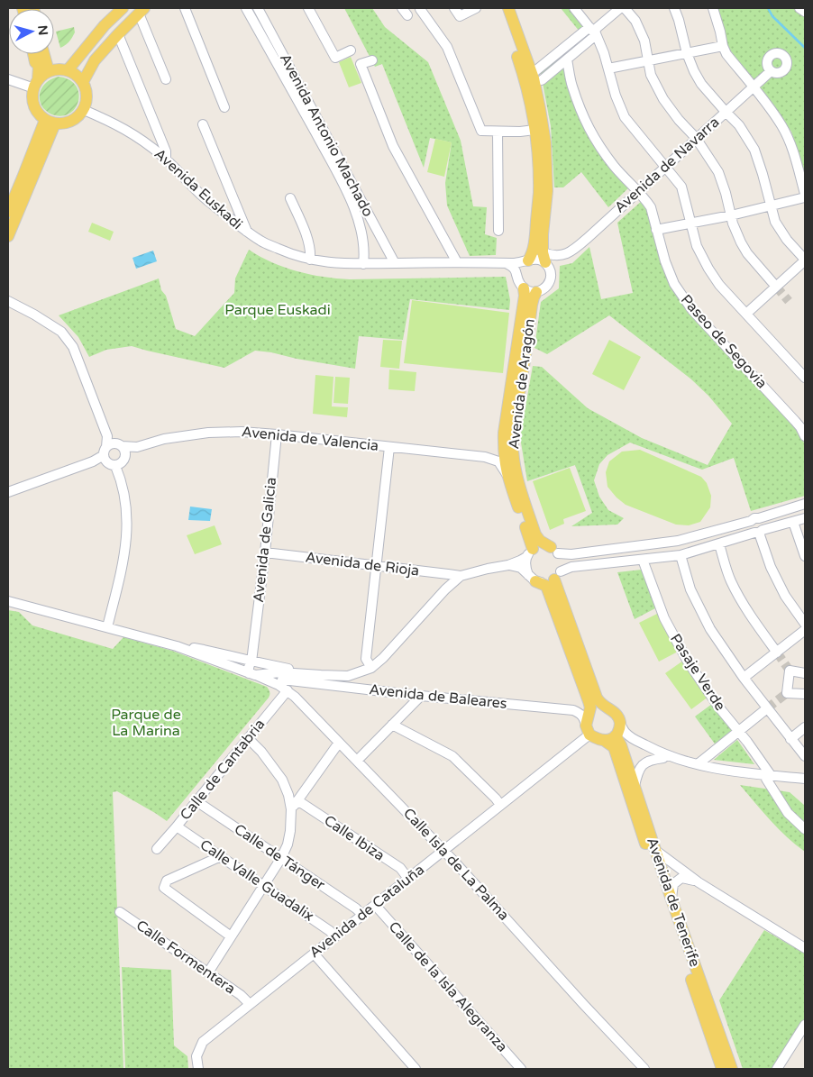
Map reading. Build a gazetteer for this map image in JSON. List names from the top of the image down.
{
  "streets": {
    "main road": ["Avenida de Aragón", "Avenida de Tenerife"],
    "street": [
      "Avenida Antonio Machado",
      "Avenida de Navarra",
      "Avenida Euskadi",
      "Paseo de Segovia",
      "Avenida de Valencia",
      "Avenida de Galicia",
      "Avenida de Rioja",
      "Pasaje Verde",
      "Avenida de Baleares",
      "Calle de Cantabria",
      "Calle Ibiza",
      "Calle de Tánger",
      "Calle Isla de La Palma",
      "Calle Valle Guadalix",
      "Avenida de Cataluña",
      "Calle Formentera",
      "Calle de la Isla Alegranza"
    ]
  },
  "crossings": [
    ["Avenida Antonio Machado", "Avenida Euskadi"],
    ["Avenida de Navarra", "Paseo de Segovia"],
    ["Avenida Euskadi", "Avenida de Aragón"],
    ["Avenida de Valencia", "Avenida de Galicia"],
    ["Avenida de Galicia", "Avenida de Rioja"],
    ["Avenida de Galicia", "Calle Isla de La Palma"],
    ["Avenida de Baleares", "Avenida de Tenerife"],
    ["Avenida de Baleares", "Avenida de Cataluña"],
    ["Calle de Cantabria", "Calle de Tánger"],
    ["Calle de Cantabria", "Calle Isla de La Palma"],
    ["Calle de Cantabria", "Calle Valle Guadalix"],
    ["Calle Ibiza", "Avenida de Cataluña"],
    ["Calle de Tánger", "Avenida de Cataluña"],
    ["Calle Isla de La Palma", "Avenida de Cataluña"],
    ["Calle Valle Guadalix", "Avenida de Cataluña"],
    ["Avenida de Tenerife", "Avenida de Cataluña"],
    ["Avenida de Cataluña", "Calle Formentera"],
    ["Avenida de Cataluña", "Calle de la Isla Alegranza"]
  ],
  "parks": ["Parque Euskadi", "Parque de La Marina"],
  "north": "right"
}
